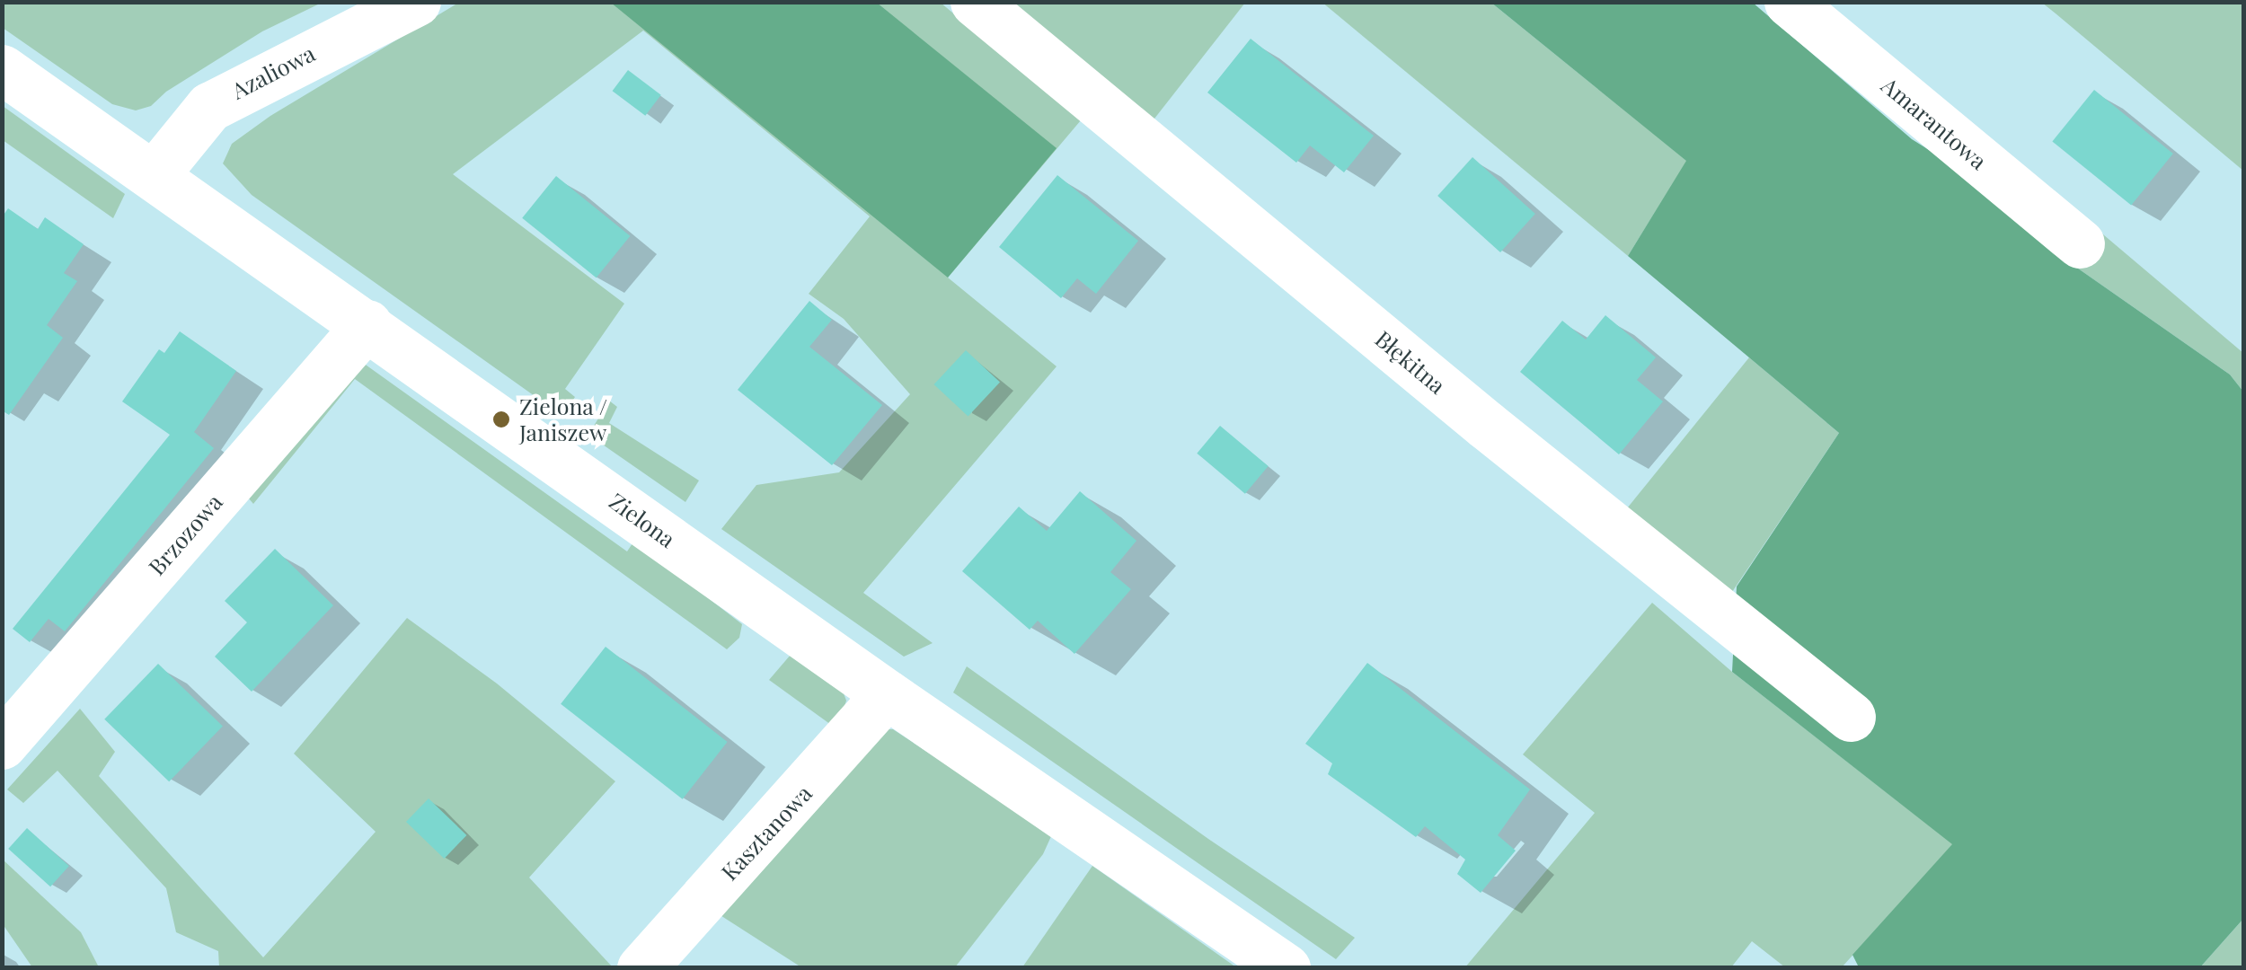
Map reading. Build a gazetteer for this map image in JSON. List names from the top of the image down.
{
  "streets": {
    "street": [
      "Azaliowa",
      "Amarantowa",
      "Błękitna",
      "Zielona",
      "Brzozowa",
      "Kasztanowa"
    ]
  },
  "crossings": [
    ["Azaliowa", "Zielona"],
    ["Zielona", "Brzozowa"],
    ["Zielona", "Kasztanowa"]
  ],
  "places": ["Zielona / Janiszew"]
}
